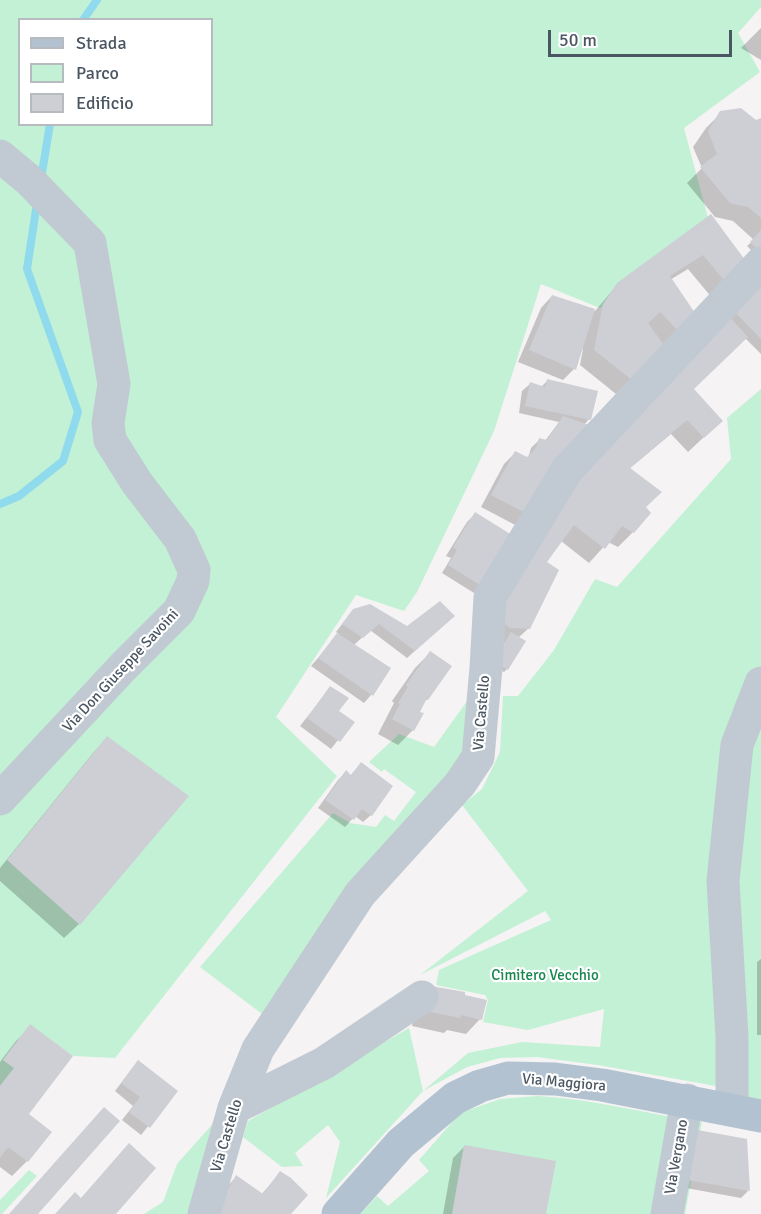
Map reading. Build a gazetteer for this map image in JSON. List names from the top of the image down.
{
  "streets": {
    "main road": ["Via Maggiora"],
    "street": ["Via Don Giuseppe Savoini", "Via Castello", "Via Vergano"]
  },
  "crossings": [
    ["Via Maggiora", "Via Vergano"]
  ],
  "parks": ["Cimitero Vecchio"],
  "legend": ["Strada", "Parco", "Edificio"],
  "scale_bar": "50 m"
}
